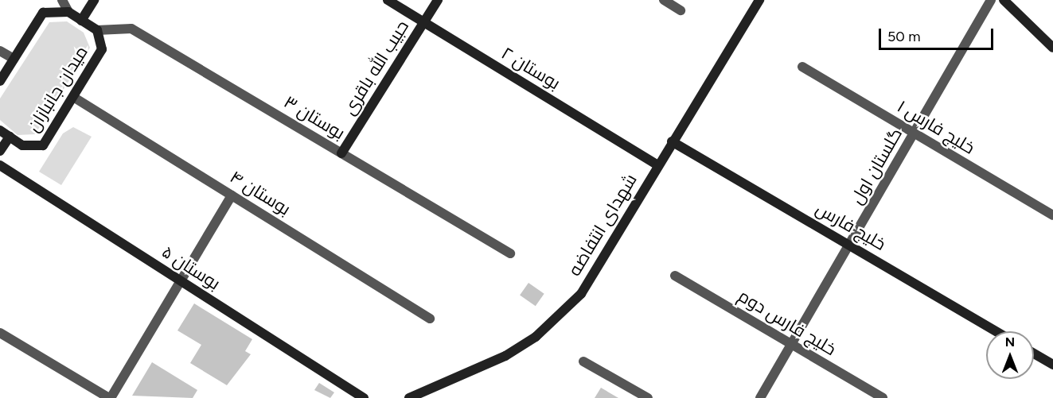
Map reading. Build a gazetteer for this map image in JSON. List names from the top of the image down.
{
  "streets": {
    "street": [
      "حبیب الله باقری",
      "بوستان ۲",
      "میدان جانبازان",
      "بوستان ۳",
      "خلیج فارس ۱",
      "گلستان اول",
      "بوستان ۴",
      "شهدای انتفاضه",
      "خلیج فارس",
      "بوستان ۵",
      "خلیج فارس دوم"
    ]
  },
  "crossings": [
    ["حبیب الله باقری", "بوستان ۲"],
    ["حبیب الله باقری", "بوستان ۳"],
    ["بوستان ۲", "شهدای انتفاضه"],
    ["میدان جانبازان", "بوستان ۳"],
    ["میدان جانبازان", "بوستان ۴"],
    ["خلیج فارس ۱", "گلستان اول"],
    ["گلستان اول", "خلیج فارس"],
    ["گلستان اول", "خلیج فارس دوم"],
    ["شهدای انتفاضه", "خلیج فارس"]
  ],
  "scale_bar": "50 m",
  "north": "top"
}
